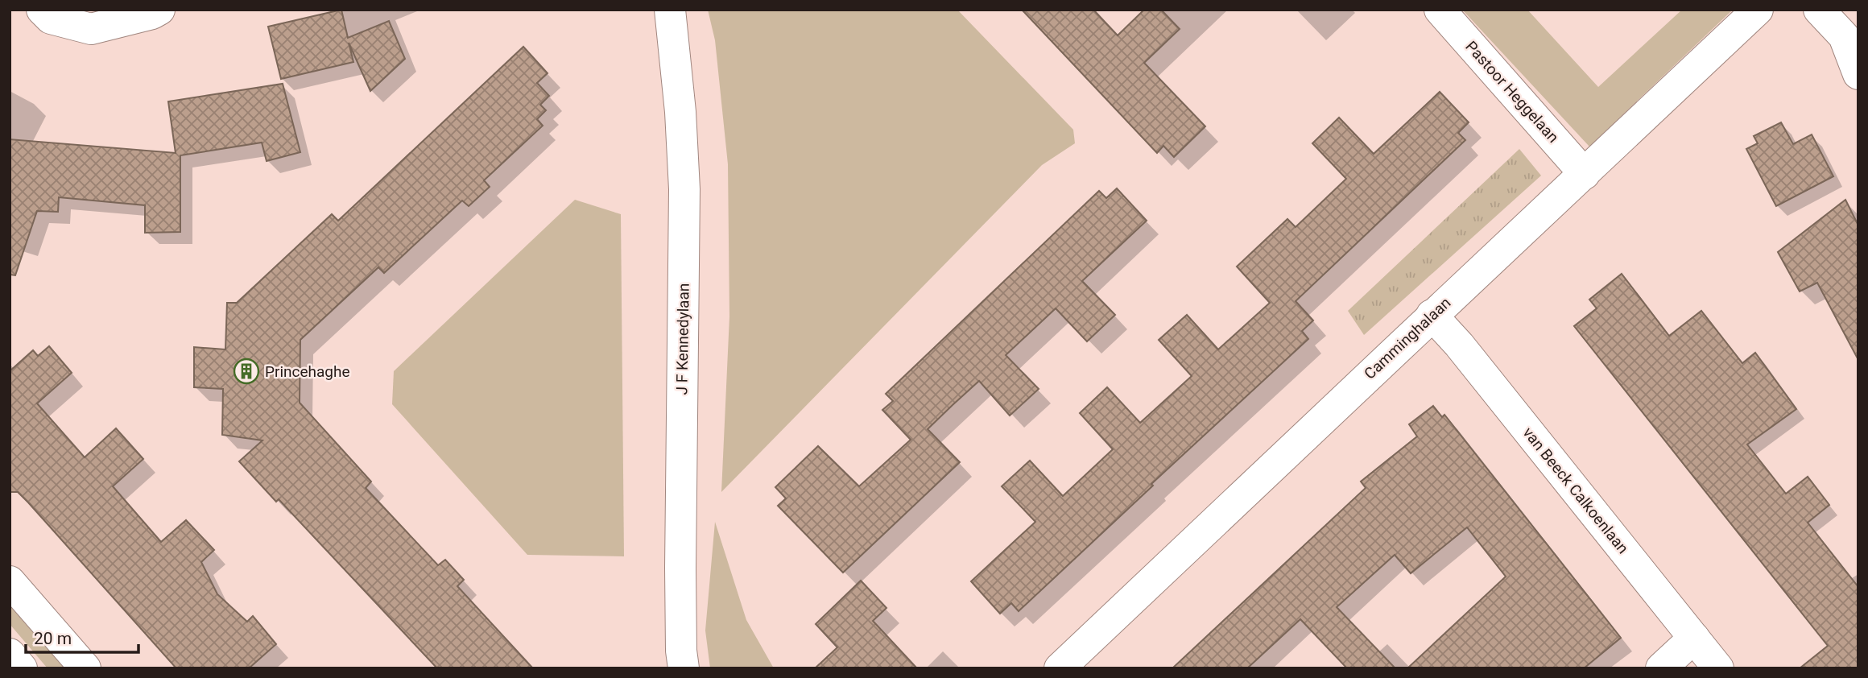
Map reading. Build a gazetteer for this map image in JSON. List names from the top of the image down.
{
  "streets": {
    "street": [
      "Pastoor Heggelaan",
      "Camminghalaan",
      "J F Kennedylaan",
      "van Beeck Calkoenlaan"
    ]
  },
  "crossings": [
    ["Pastoor Heggelaan", "Camminghalaan"],
    ["Camminghalaan", "van Beeck Calkoenlaan"]
  ],
  "places": {
    "building": ["Princehaghe"]
  },
  "scale_bar": "20 m"
}
